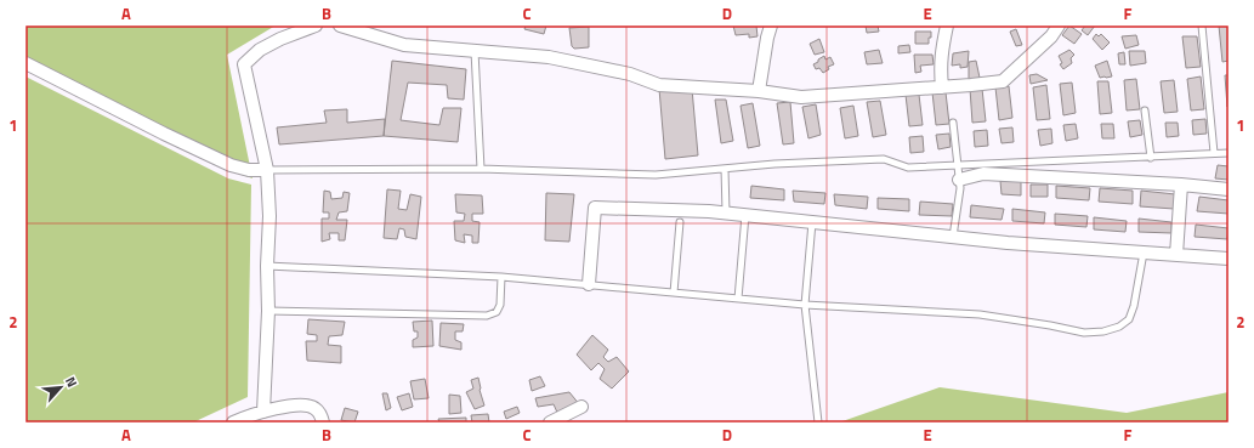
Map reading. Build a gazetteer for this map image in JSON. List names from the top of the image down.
{
  "north": "top right",
  "grid": {
    "columns": [
      "A",
      "B",
      "C",
      "D",
      "E",
      "F"
    ],
    "rows": ["1", "2"]
  }
}
